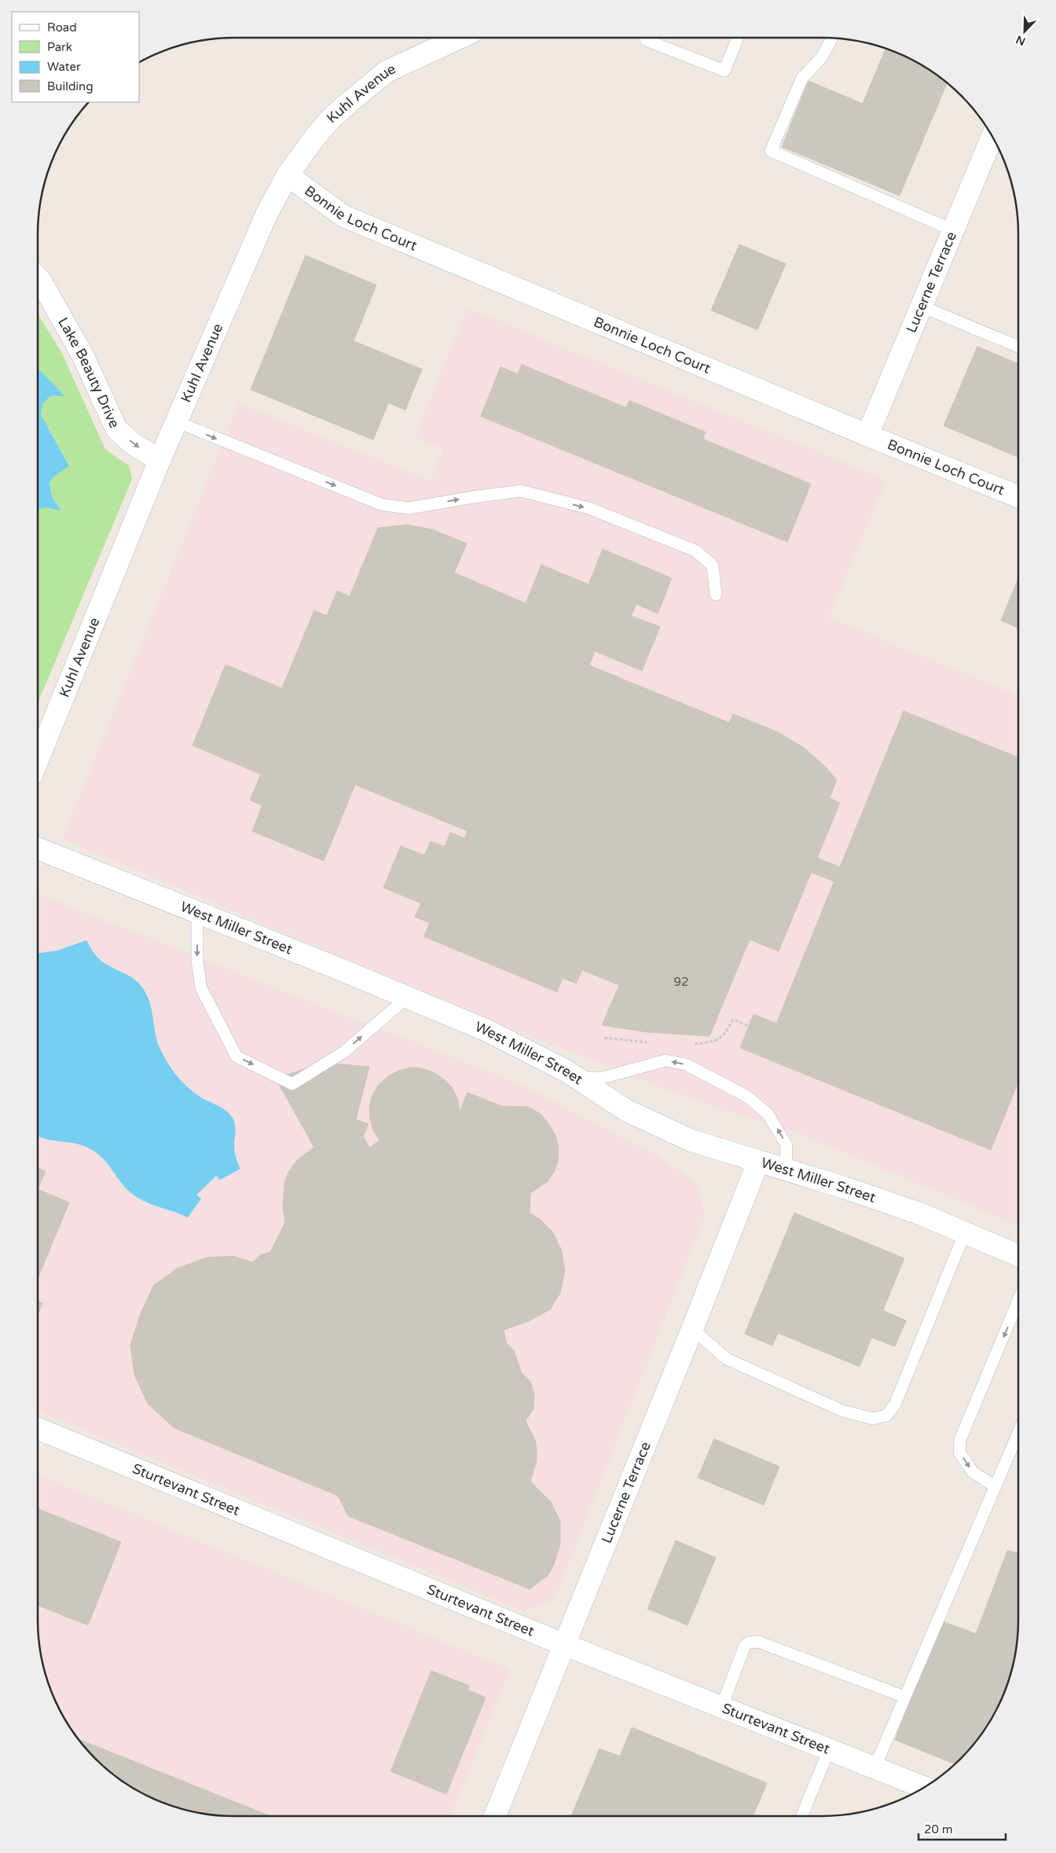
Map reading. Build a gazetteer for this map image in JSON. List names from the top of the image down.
{
  "streets": {
    "street": [
      "Kuhl Avenue",
      "Bonnie Loch Court",
      "Lucerne Terrace",
      "Lake Beauty Drive",
      "West Miller Street",
      "Sturtevant Street"
    ]
  },
  "crossings": [
    ["Kuhl Avenue", "Bonnie Loch Court"],
    ["Kuhl Avenue", "Lake Beauty Drive"],
    ["Bonnie Loch Court", "Lucerne Terrace"],
    ["Lucerne Terrace", "West Miller Street"],
    ["Lucerne Terrace", "Sturtevant Street"]
  ],
  "one_way": ["Lake Beauty Drive"],
  "house_numbers": ["92"],
  "legend": [
    "Road",
    "Park",
    "Water",
    "Building"
  ],
  "scale_bar": "20 m",
  "north": "bottom left"
}
